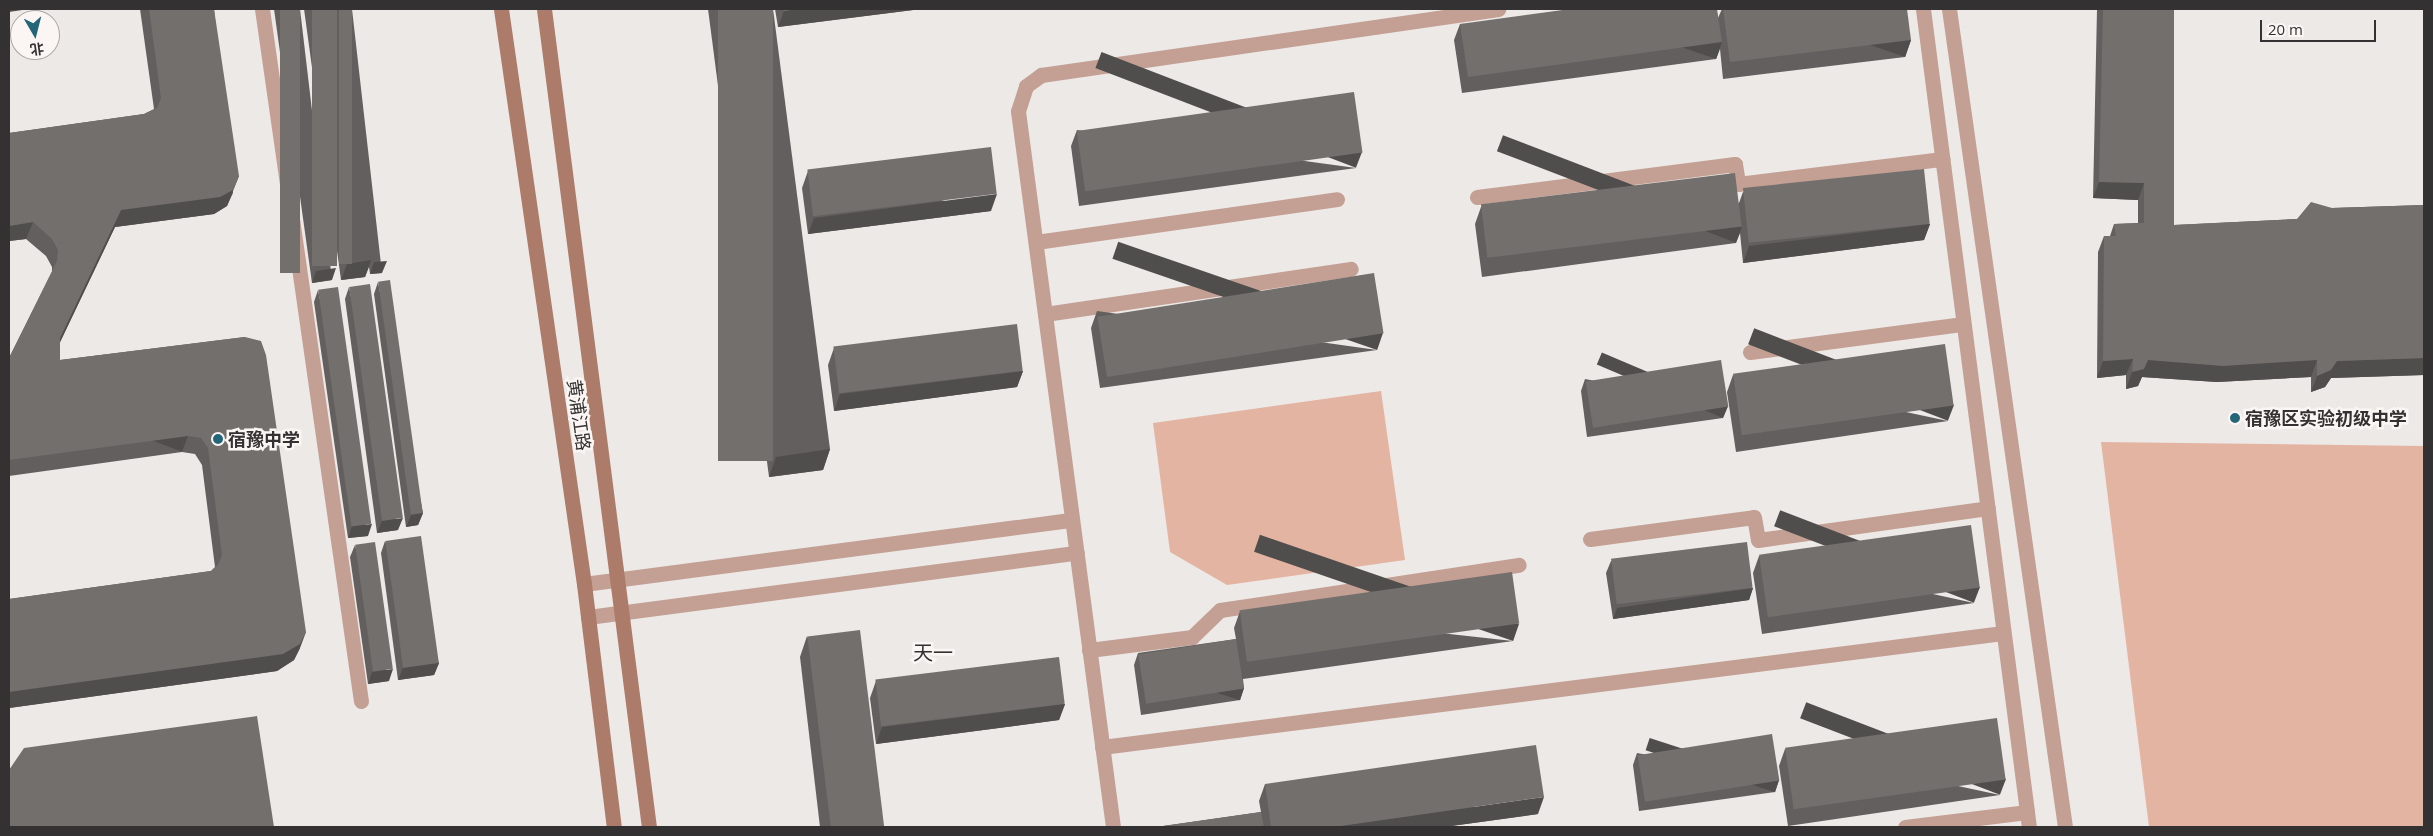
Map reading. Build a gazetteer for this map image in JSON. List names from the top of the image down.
{
  "streets": {
    "street": ["黄浦江路"]
  },
  "districts": ["天一"],
  "places": ["宿豫区实验初级中学", "宿豫中学"],
  "scale_bar": "20 m",
  "north": "bottom"
}
